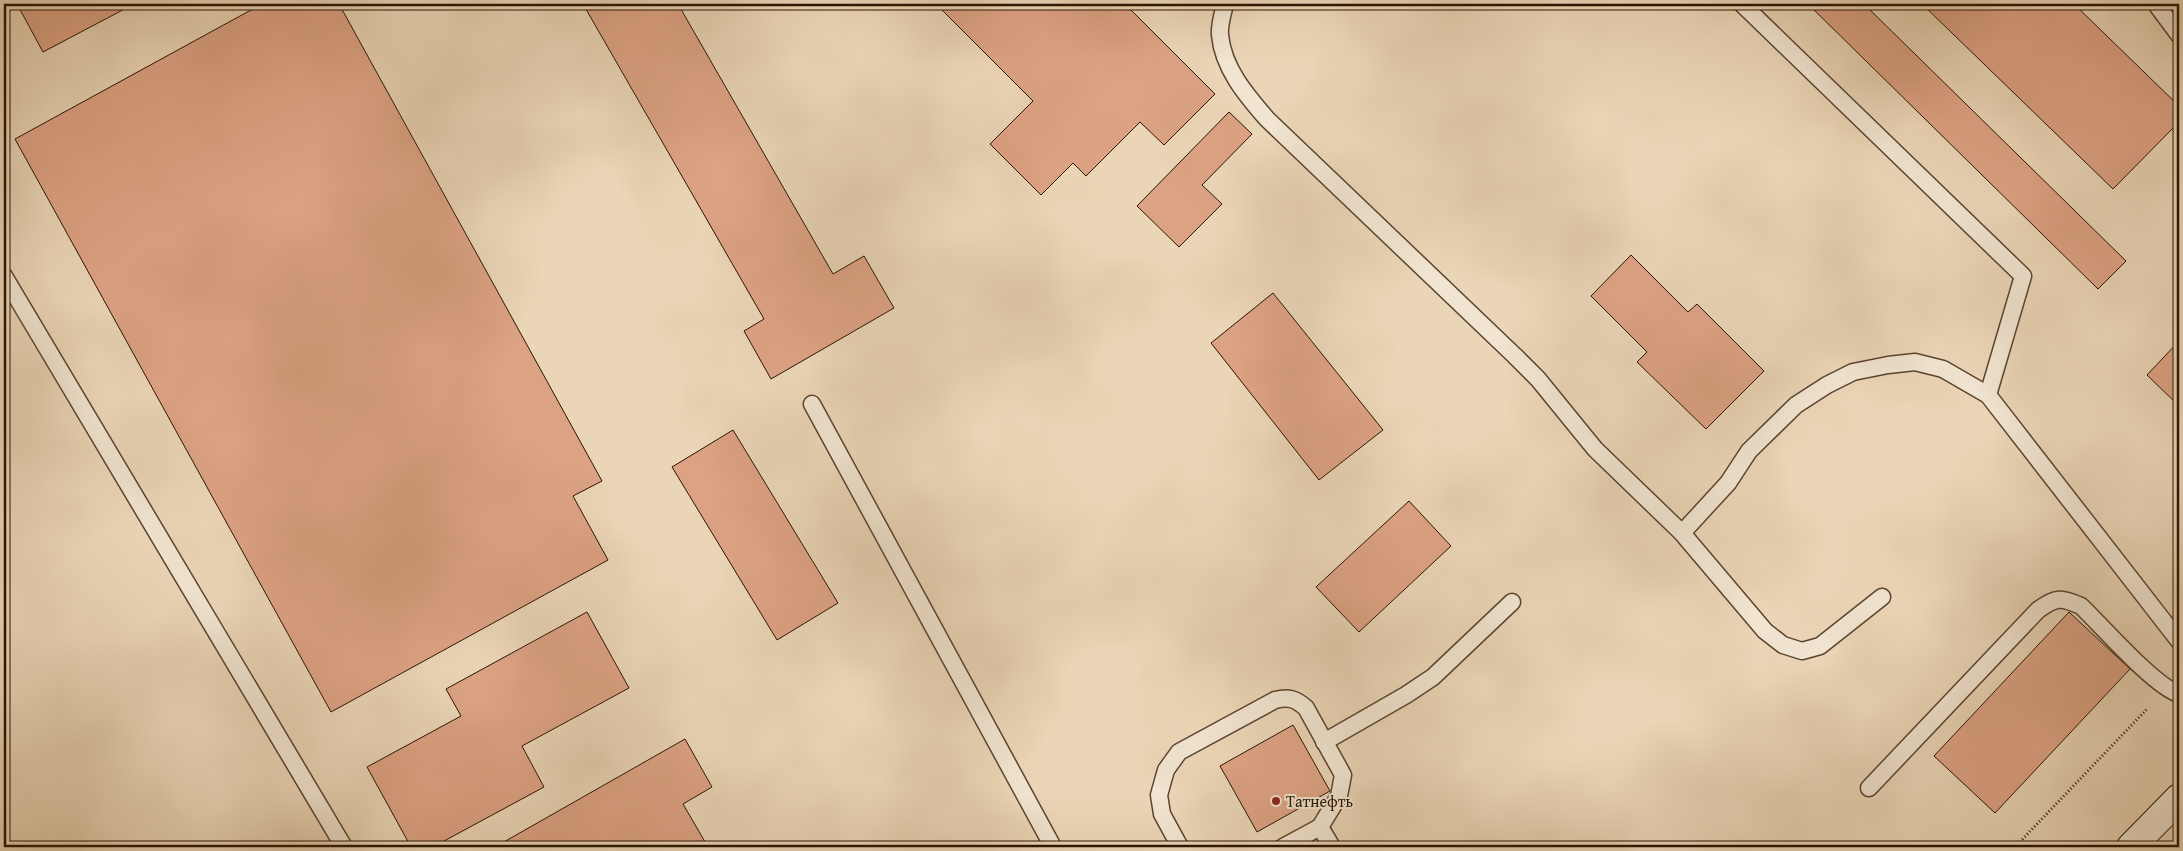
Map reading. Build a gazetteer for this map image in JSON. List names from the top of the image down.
{
  "places": ["Татнефть"]
}
